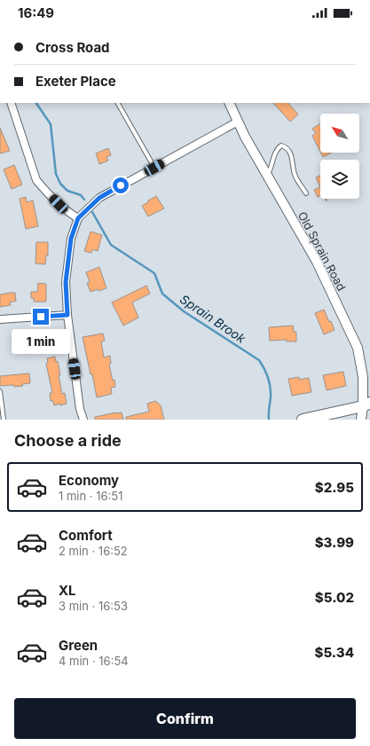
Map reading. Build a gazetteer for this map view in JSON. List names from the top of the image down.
{
  "streets": {
    "street": ["Old Sprain Road"]
  },
  "water": ["Sprain Brook"],
  "north": "top left",
  "page": {
    "status": "16:49",
    "banner": ["Cross Road", "Exeter Place"],
    "bubble": "1 min",
    "heading": "Choose a ride",
    "list": [
      {
        "name": "Economy",
        "note": "1 min · 16:51",
        "value": "$2.95"
      },
      {
        "name": "Comfort",
        "note": "2 min · 16:52",
        "value": "$3.99"
      },
      {
        "name": "XL",
        "note": "3 min · 16:53",
        "value": "$5.02"
      },
      {
        "name": "Green",
        "note": "4 min · 16:54",
        "value": "$5.34"
      }
    ],
    "buttons": "Confirm"
  }
}
